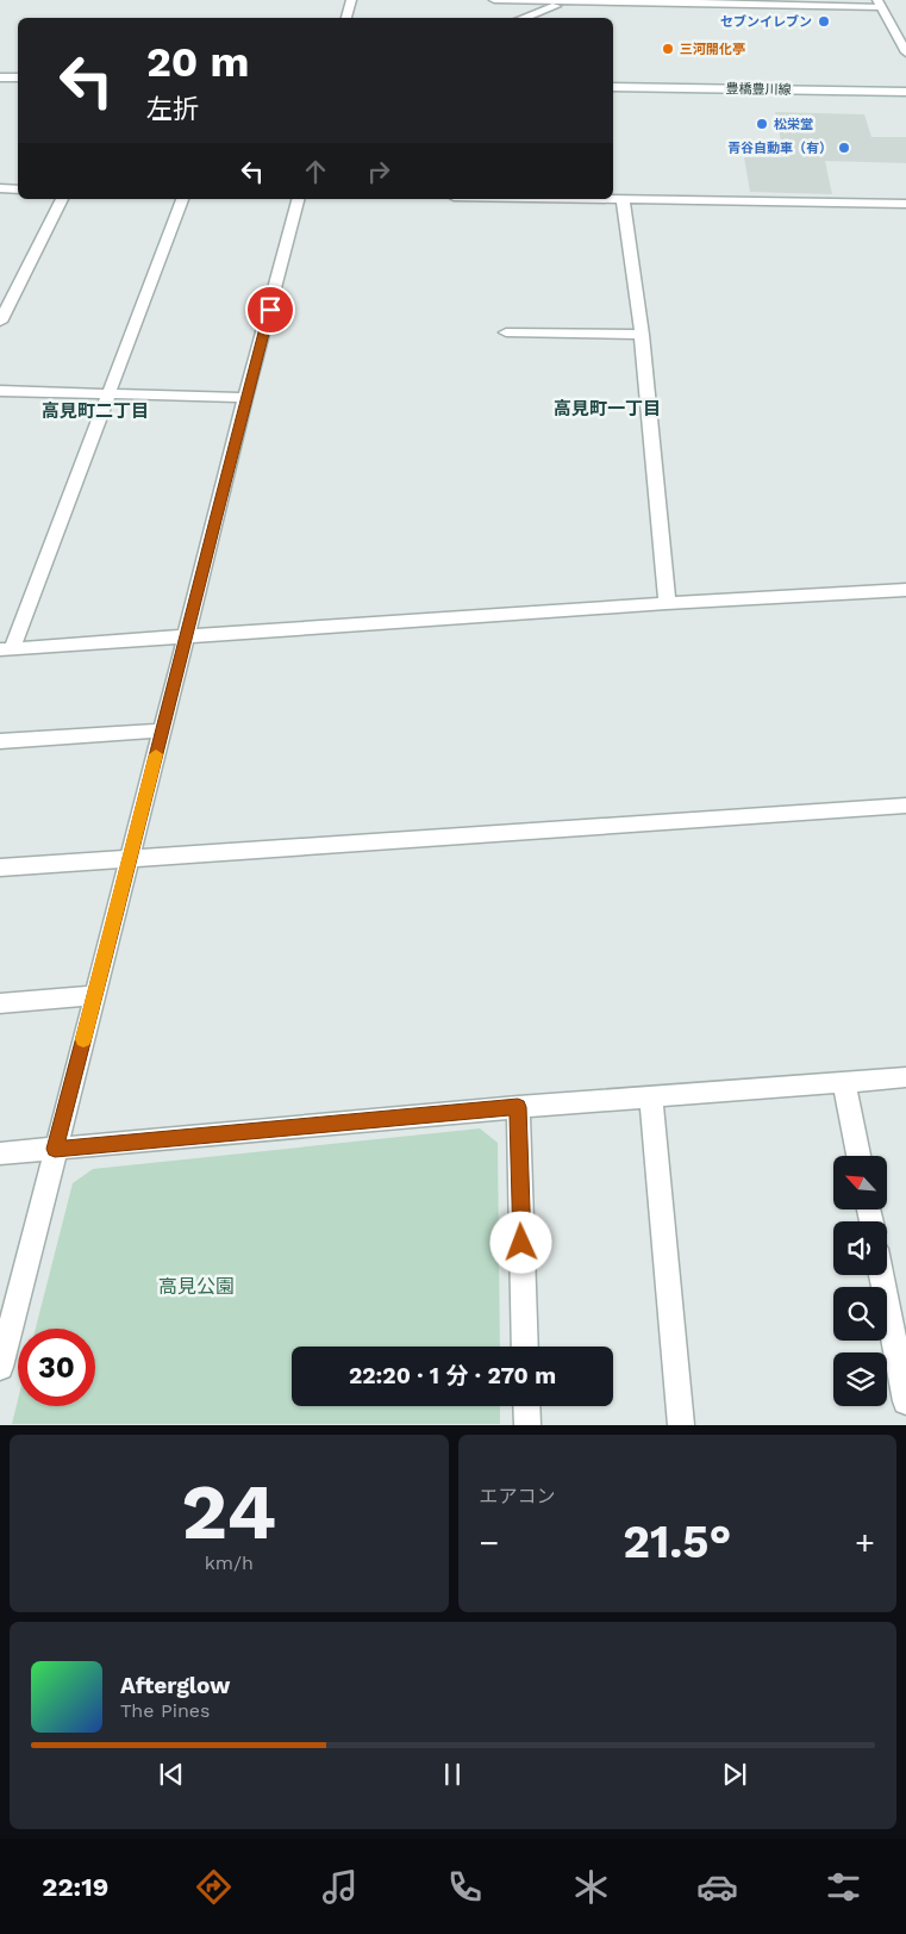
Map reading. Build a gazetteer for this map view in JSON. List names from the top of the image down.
{
  "streets": {
    "street": ["豊橋豊川線"]
  },
  "districts": ["高見町一丁目", "高見町二丁目"],
  "parks": ["高見公園"],
  "places": [
    "セブンイレブン",
    "三河開化亭",
    "松栄堂",
    "青谷自動車（有）"
  ],
  "north": "top left",
  "page": {
    "turn": ["20 m", "左折"],
    "limit": "30",
    "trip": "22:20 · 1 分 · 270 m",
    "tile": [
      ["24", "km/h"],
      "エアコン"
    ],
    "heat": ["−", "21.5°", "+"],
    "song": ["Afterglow", "The Pines"],
    "tabs": "22:19"
  }
}
